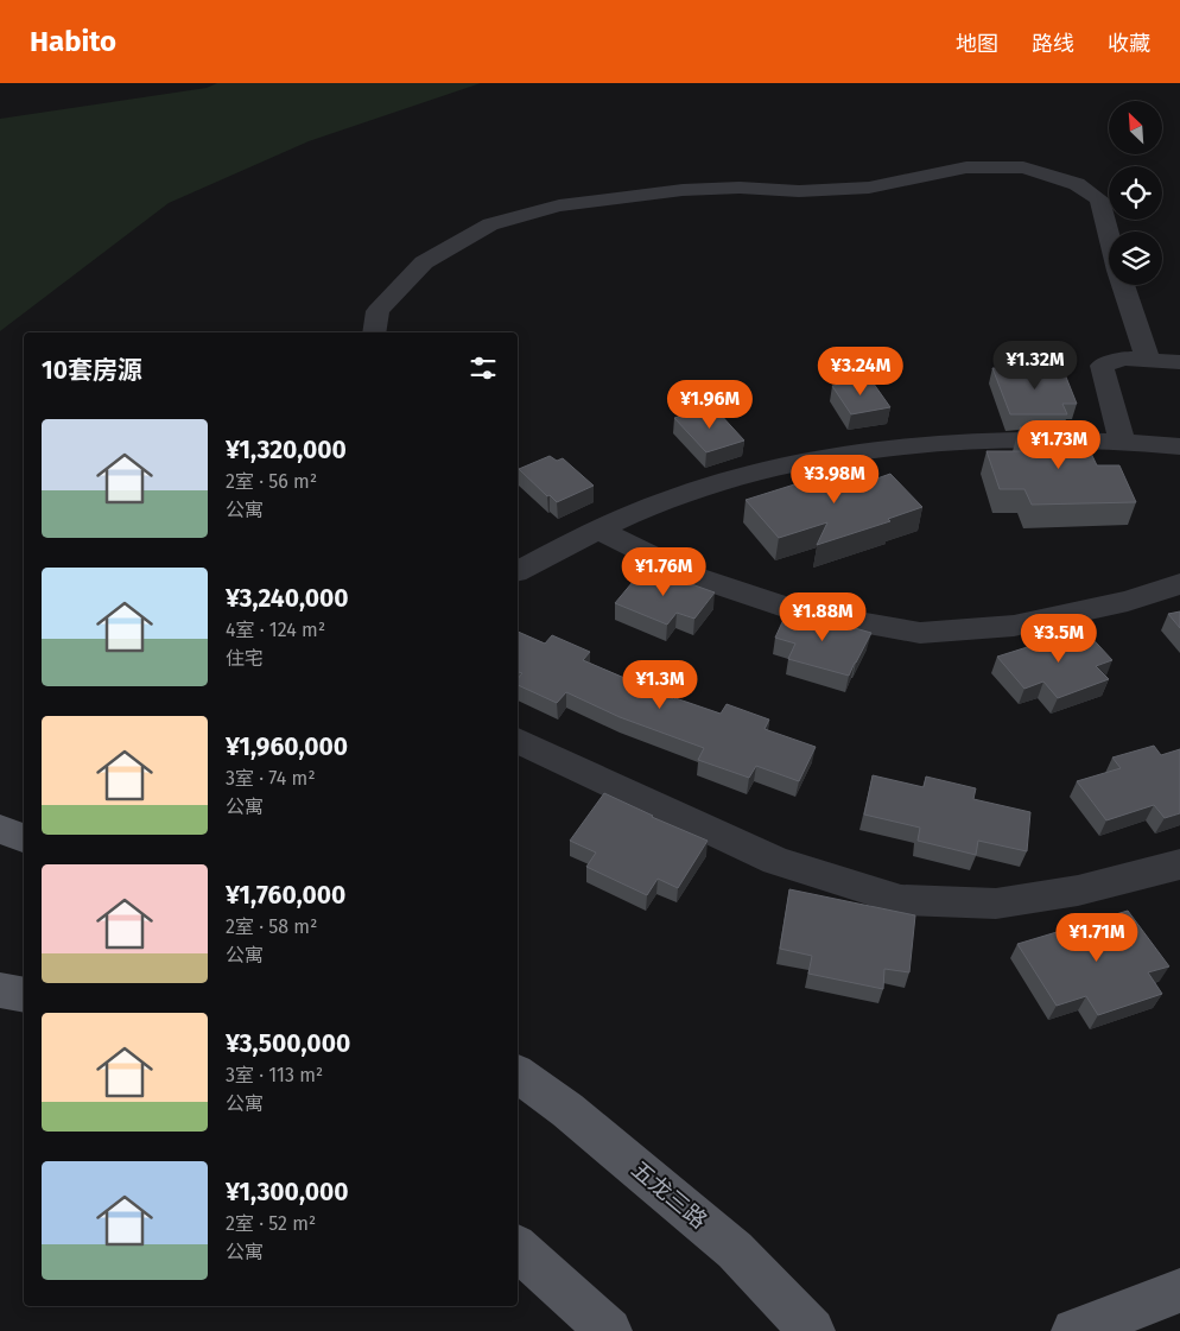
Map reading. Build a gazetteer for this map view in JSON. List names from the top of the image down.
{
  "streets": {
    "main road": ["五龙三路"]
  },
  "north": "top left",
  "page": {
    "header": "Habito",
    "nav": ["地图", "路线", "收藏"],
    "heading": "10套房源",
    "price": [
      "¥1.32M",
      "¥3.24M",
      "¥1.96M",
      "¥1.73M",
      "¥3.98M",
      "¥1.76M",
      "¥1.88M",
      "¥3.5M",
      "¥1.3M",
      "¥1.71M"
    ],
    "list": [
      {
        "name": "¥1,320,000",
        "note": "2室 · 56 m² · 公寓"
      },
      {
        "name": "¥3,240,000",
        "note": "4室 · 124 m² · 住宅"
      },
      {
        "name": "¥1,960,000",
        "note": "3室 · 74 m² · 公寓"
      },
      {
        "name": "¥1,760,000",
        "note": "2室 · 58 m² · 公寓"
      },
      {
        "name": "¥3,500,000",
        "note": "3室 · 113 m² · 公寓"
      },
      {
        "name": "¥1,300,000",
        "note": "2室 · 52 m² · 公寓"
      }
    ]
  }
}
